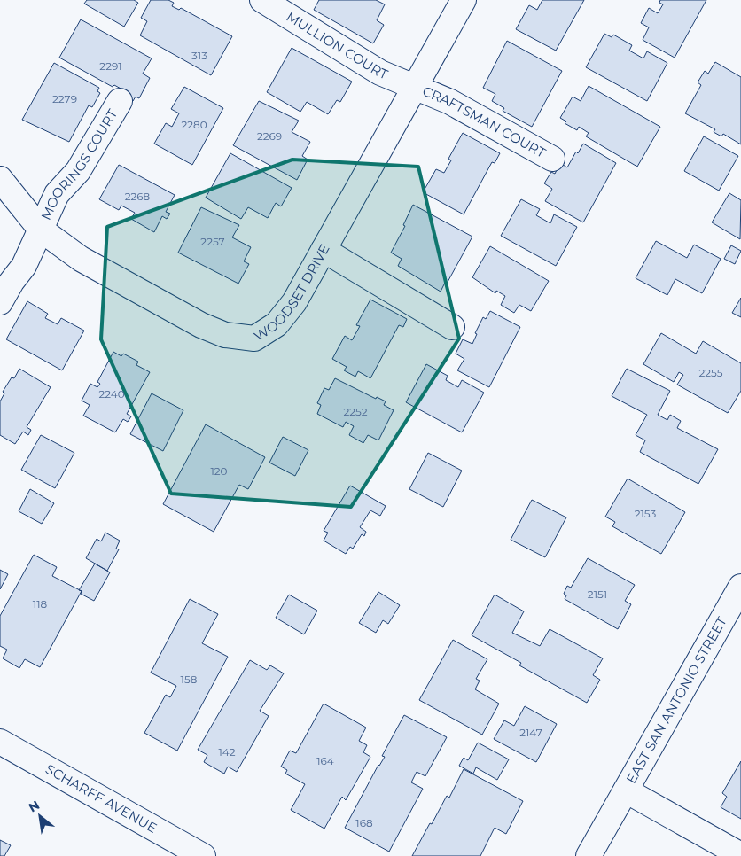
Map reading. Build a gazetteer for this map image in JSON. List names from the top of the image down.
{
  "streets": {
    "street": [
      "MULLION COURT",
      "CRAFTSMAN COURT",
      "MOORINGS COURT",
      "WOODSET DRIVE",
      "EAST SAN ANTONIO STREET",
      "SCHARFF AVENUE"
    ]
  },
  "crossings": [
    ["MULLION COURT", "CRAFTSMAN COURT"],
    ["MULLION COURT", "WOODSET DRIVE"],
    ["CRAFTSMAN COURT", "WOODSET DRIVE"],
    ["MOORINGS COURT", "WOODSET DRIVE"]
  ],
  "house_numbers": [
    "313",
    "2291",
    "2279",
    "2280",
    "2269",
    "2268",
    "2257",
    "2255",
    "2240",
    "2252",
    "120",
    "2153",
    "2151",
    "118",
    "158",
    "2147",
    "142",
    "164",
    "168"
  ],
  "north": "top left"
}
